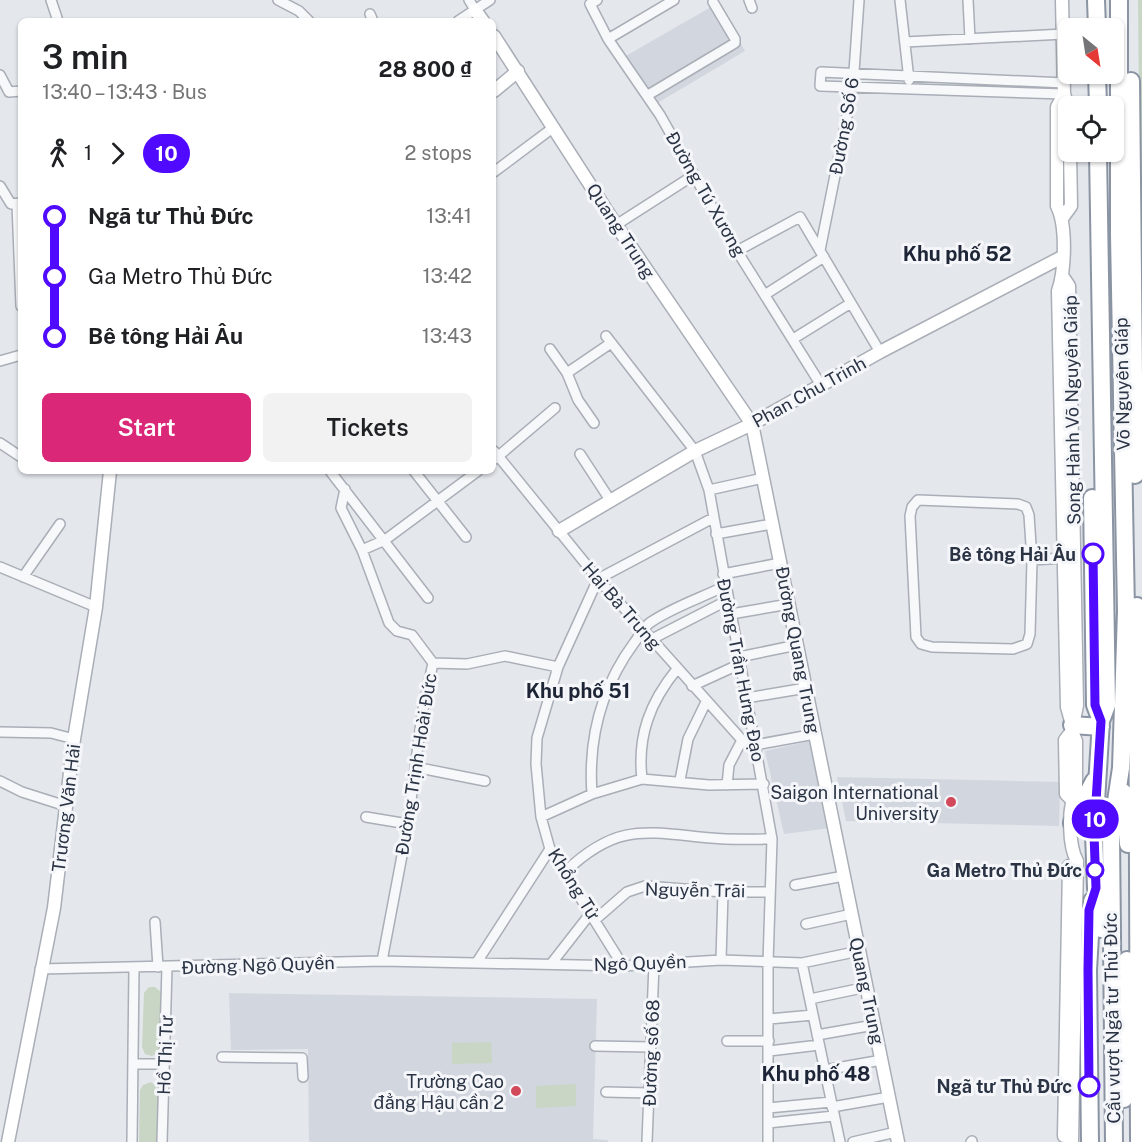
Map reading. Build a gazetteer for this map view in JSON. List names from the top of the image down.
{
  "streets": {
    "highway": ["Võ Nguyên Giáp", "Cầu vượt Ngã tư Thủ Đức"],
    "street": [
      "Đường Số 6",
      "Đường Tú Xương",
      "Quang Trung",
      "Phan Chu Trinh",
      "Song Hành Võ Nguyên Giáp",
      "Hai Bà Trưng",
      "Đường Quang Trung",
      "Đường Trần Hưng Đạo",
      "Đường Trịnh Hoài Đức",
      "Trương Văn Hải",
      "Khổng Tử",
      "Nguyễn Trãi",
      "Ngô Quyền",
      "Đường Ngô Quyền",
      "Đường số 68",
      "Hồ Thị Tư"
    ]
  },
  "crossings": [
    ["Đường Tú Xương", "Phan Chu Trinh"],
    ["Quang Trung", "Phan Chu Trinh"],
    ["Quang Trung", "Đường Quang Trung"],
    ["Quang Trung", "Ngô Quyền"],
    ["Võ Nguyên Giáp", "Cầu vượt Ngã tư Thủ Đức"],
    ["Phan Chu Trinh", "Song Hành Võ Nguyên Giáp"],
    ["Phan Chu Trinh", "Hai Bà Trưng"],
    ["Phan Chu Trinh", "Đường Quang Trung"],
    ["Phan Chu Trinh", "Đường Trần Hưng Đạo"],
    ["Hai Bà Trưng", "Đường Trần Hưng Đạo"],
    ["Hai Bà Trưng", "Khổng Tử"],
    ["Đường Trần Hưng Đạo", "Nguyễn Trãi"],
    ["Đường Trần Hưng Đạo", "Ngô Quyền"],
    ["Đường Trịnh Hoài Đức", "Đường Ngô Quyền"],
    ["Trương Văn Hải", "Đường Ngô Quyền"],
    ["Khổng Tử", "Nguyễn Trãi"],
    ["Khổng Tử", "Ngô Quyền"],
    ["Nguyễn Trãi", "Ngô Quyền"],
    ["Ngô Quyền", "Đường Ngô Quyền"],
    ["Ngô Quyền", "Đường số 68"],
    ["Đường Ngô Quyền", "Hồ Thị Tư"]
  ],
  "districts": ["Khu phố 52", "Khu phố 51", "Khu phố 48"],
  "places": [
    "Bê tông Hải Âu",
    "Saigon International University",
    "Ga Metro Thủ Đức",
    "Ngã tư Thủ Đức",
    "Trường Cao đẳng Hậu cần 2"
  ],
  "lines": ["bus line 10"],
  "north": "bottom right",
  "page": {
    "on_map": "10",
    "heading": ["3 min", "13:40 – 13:43 · Bus", "28 800 ₫"],
    "legs": ["1", "10", "2 stops"],
    "list": [
      {
        "name": "Ngã tư Thủ Đức",
        "value": "13:41"
      },
      {
        "name": "Ga Metro Thủ Đức",
        "value": "13:42"
      },
      {
        "name": "Bê tông Hải Âu",
        "value": "13:43"
      }
    ],
    "buttons": ["Start", "Tickets"]
  }
}
